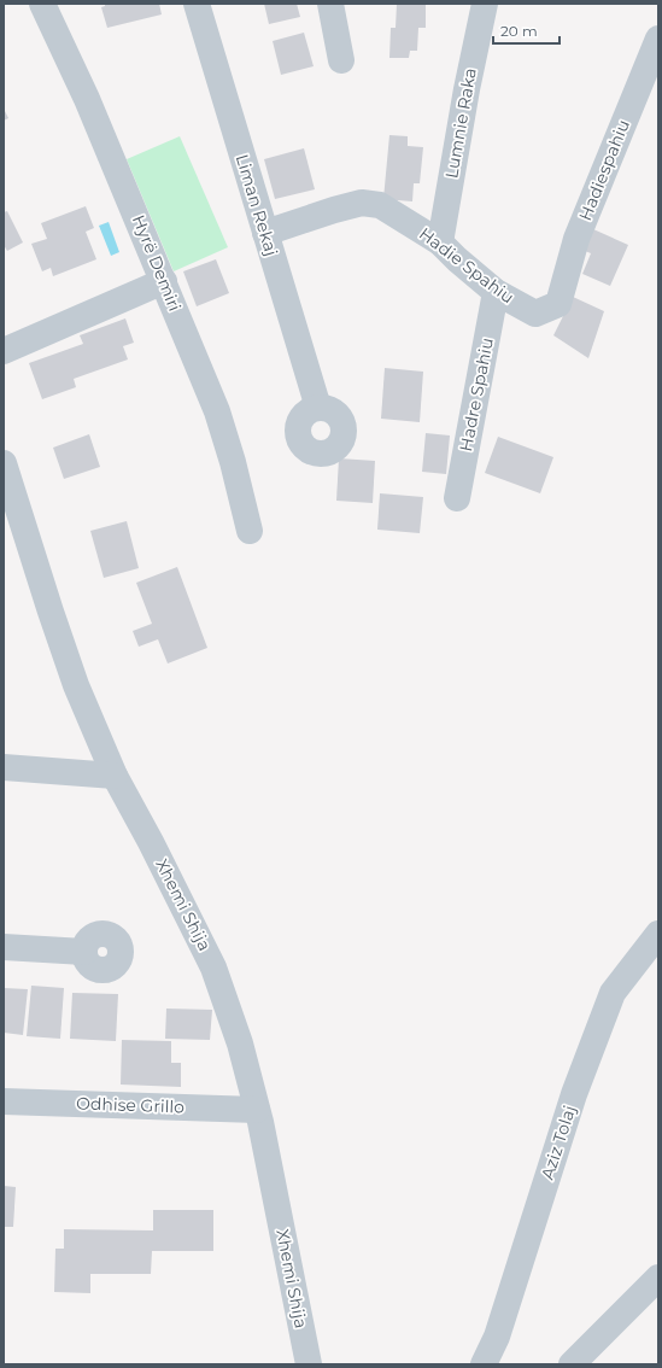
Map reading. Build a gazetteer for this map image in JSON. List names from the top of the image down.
{
  "streets": {
    "street": [
      "Lumnie Raka",
      "Hadiespahiu",
      "Liman Rekaj",
      "Hyrë Demiri",
      "Hadie Spahiu",
      "Hadre Spahiu",
      "Xhemi Shija",
      "Odhise Grillo",
      "Aziz Tolaj"
    ]
  },
  "crossings": [
    ["Lumnie Raka", "Hadie Spahiu"],
    ["Hadiespahiu", "Hadie Spahiu"],
    ["Liman Rekaj", "Hadie Spahiu"],
    ["Hadie Spahiu", "Hadre Spahiu"],
    ["Xhemi Shija", "Odhise Grillo"]
  ],
  "scale_bar": "20 m"
}
